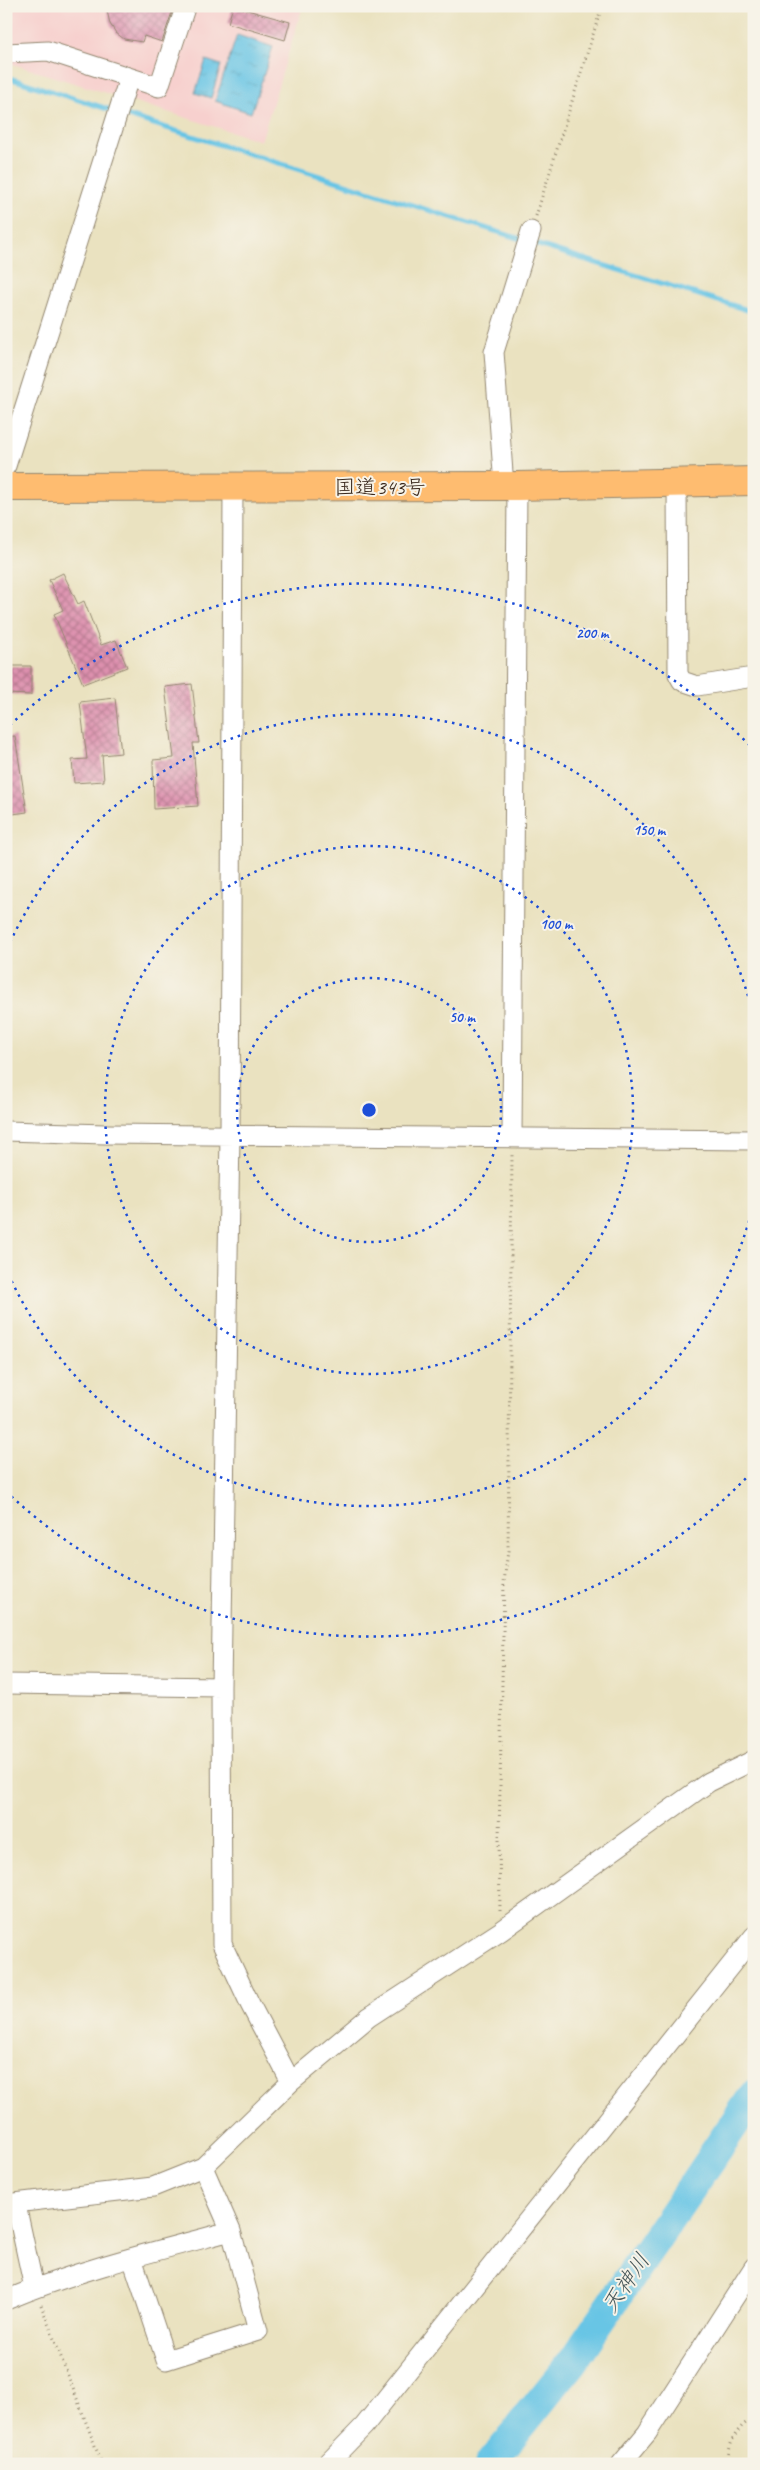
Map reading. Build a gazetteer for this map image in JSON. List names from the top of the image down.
{
  "streets": {
    "highway": ["国道343号"]
  },
  "water": ["天神川"],
  "rings": [
    "200 m",
    "150 m",
    "100 m",
    "50 m"
  ]
}
